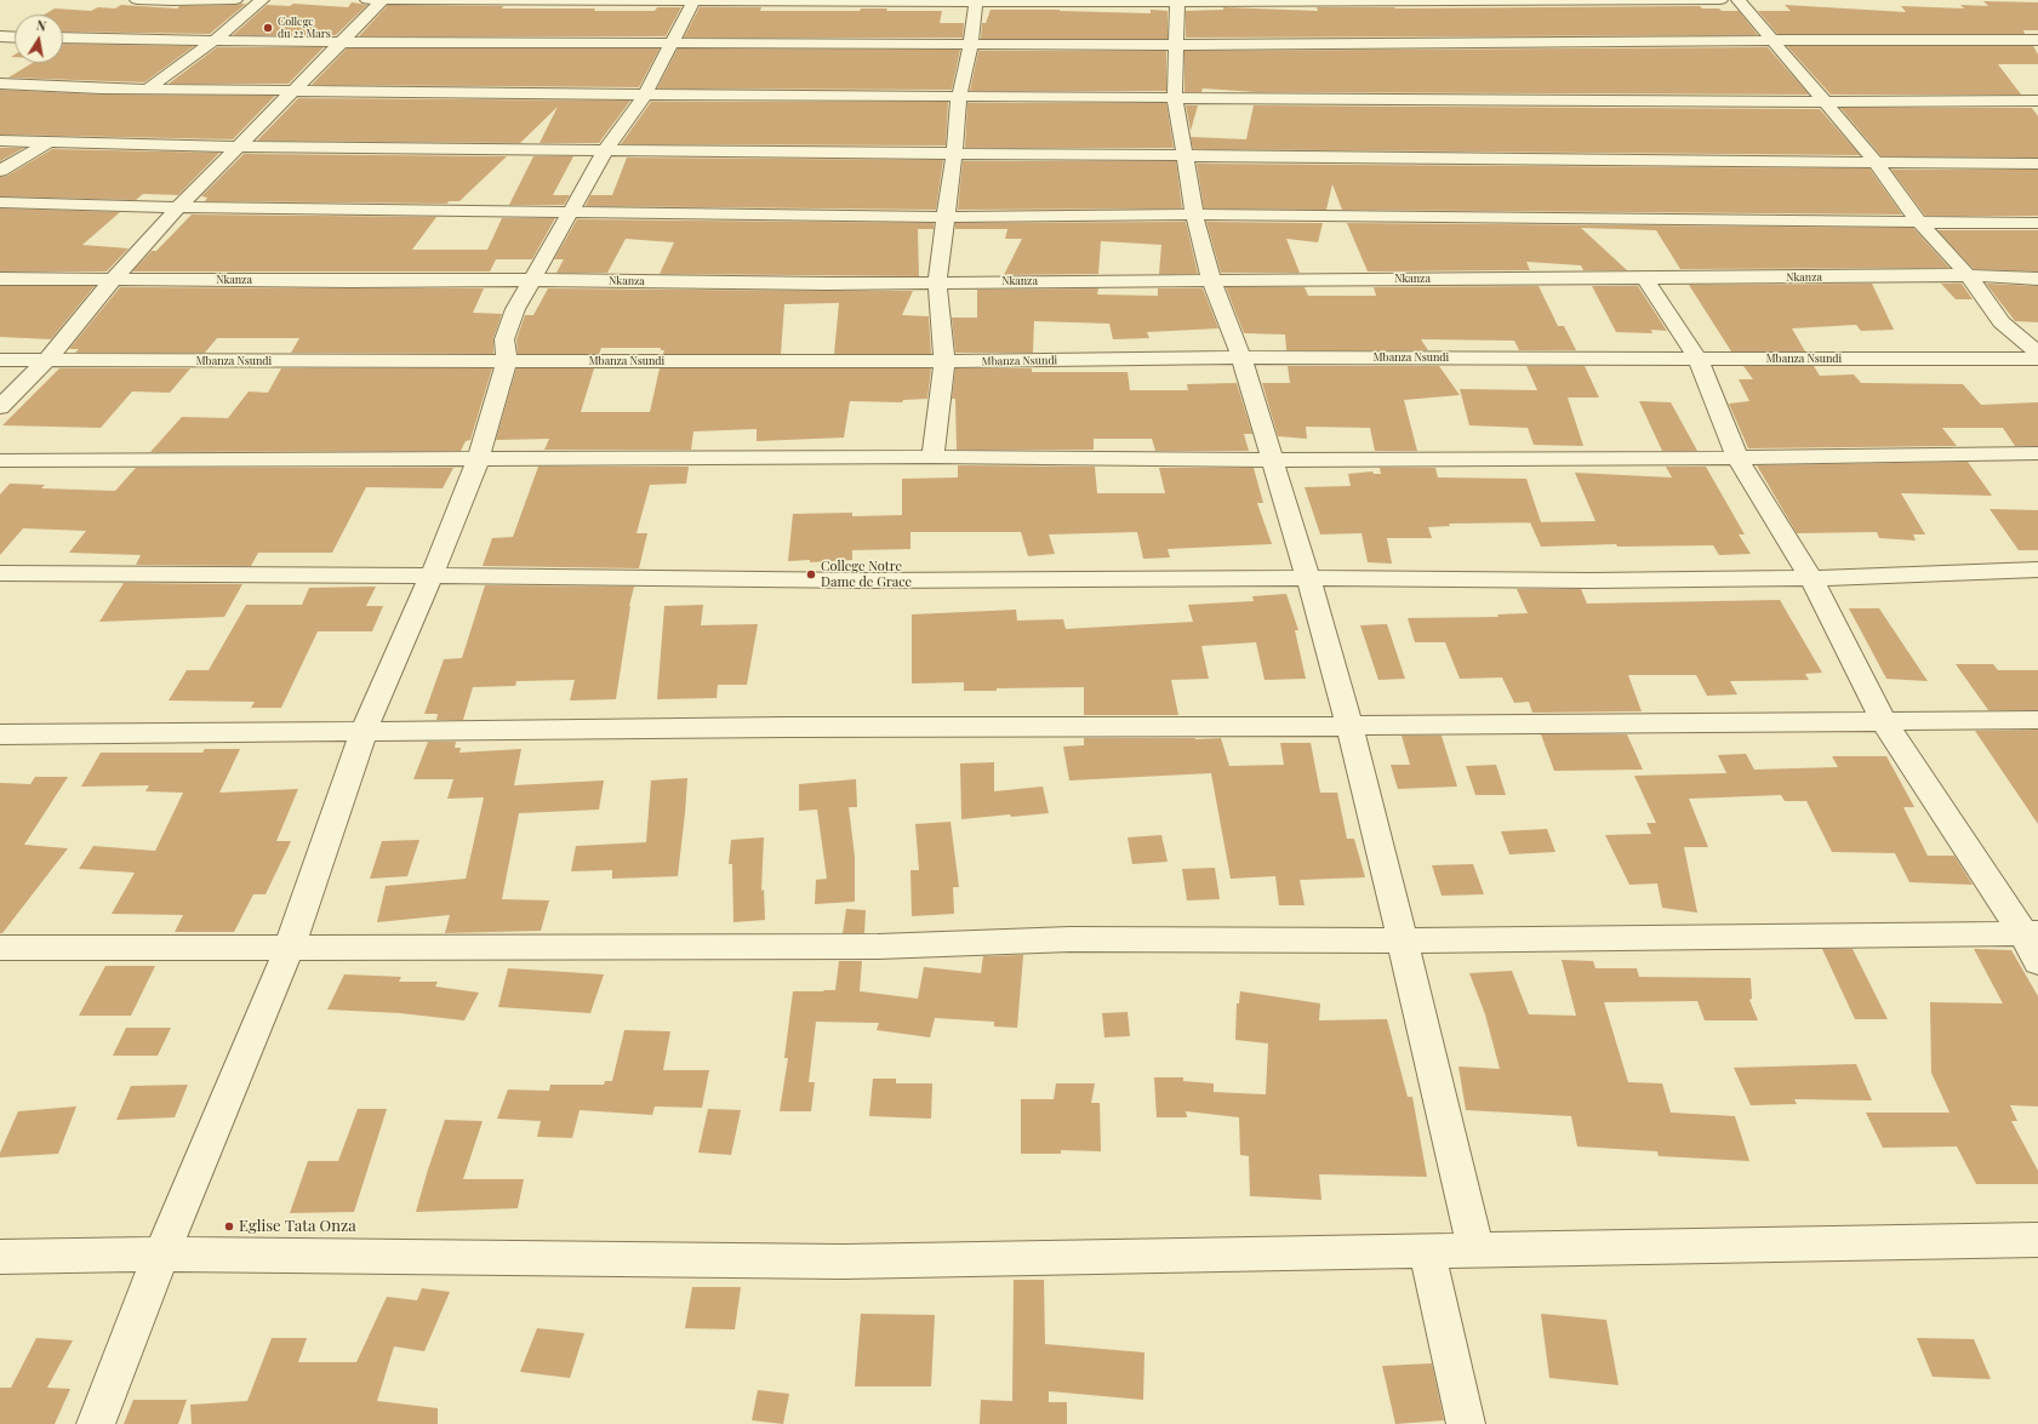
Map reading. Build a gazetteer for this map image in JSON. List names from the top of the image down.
{
  "streets": {
    "street": ["Nkanza", "Mbanza Nsundi"]
  },
  "places": ["College du 22 Mars", "College Notre Dame de Grace", "Eglise Tata Onza"],
  "north": "top"
}
